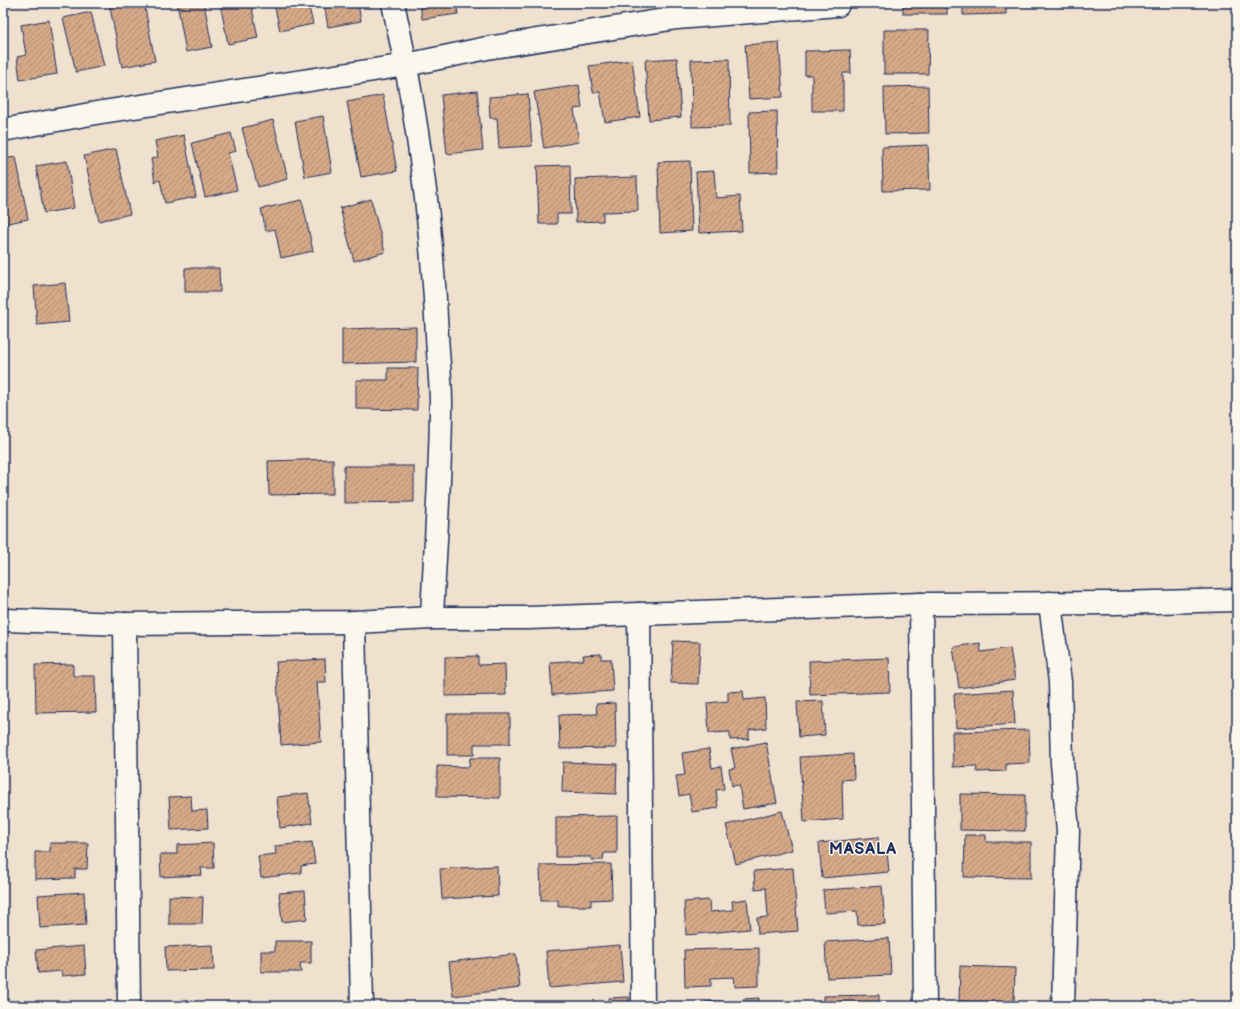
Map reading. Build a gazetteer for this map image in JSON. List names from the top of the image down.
{
  "districts": ["MASALA"]
}
